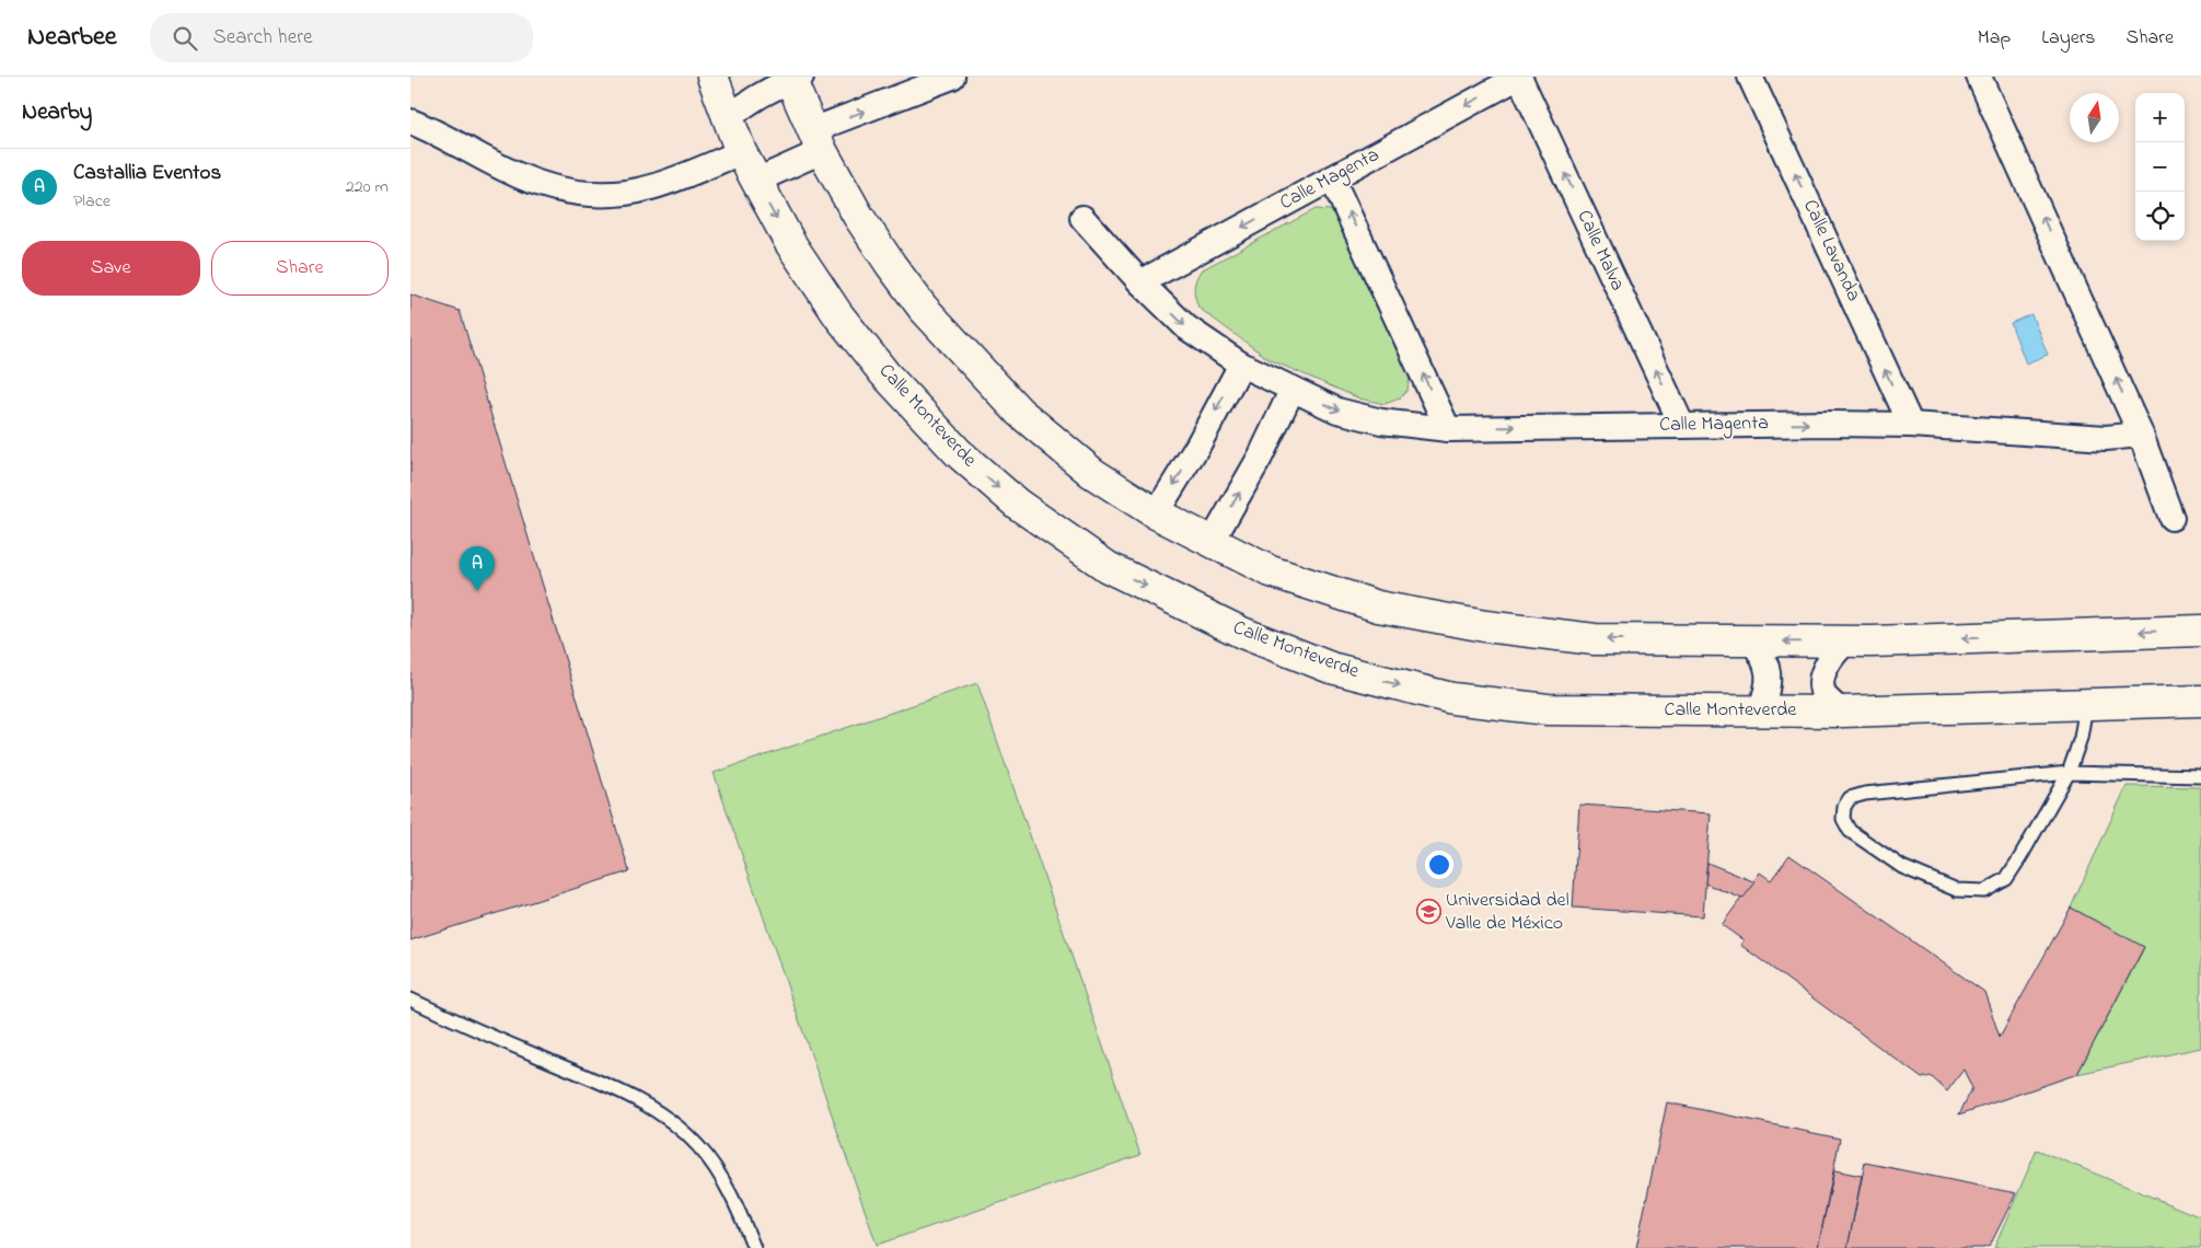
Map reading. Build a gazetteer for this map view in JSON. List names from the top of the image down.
{
  "streets": {
    "main road": ["Calle Monteverde"],
    "street": ["Calle Magenta", "Calle Malva", "Calle Lavanda"]
  },
  "crossings": [
    ["Calle Magenta", "Calle Malva"],
    ["Calle Magenta", "Calle Lavanda"]
  ],
  "places": {
    "school or university": ["Universidad del Valle de México"]
  },
  "north": "top",
  "page": {
    "header": "Nearbee",
    "search": "Search here",
    "nav": ["Map", "Layers", "Share"],
    "heading": "Nearby",
    "map_buttons": ["+", "−"],
    "list": [
      {
        "mark": "A",
        "name": "Castallia Eventos",
        "note": "Place",
        "value": "220 m"
      }
    ],
    "buttons": ["Save", "Share"],
    "pins": "A"
  }
}
